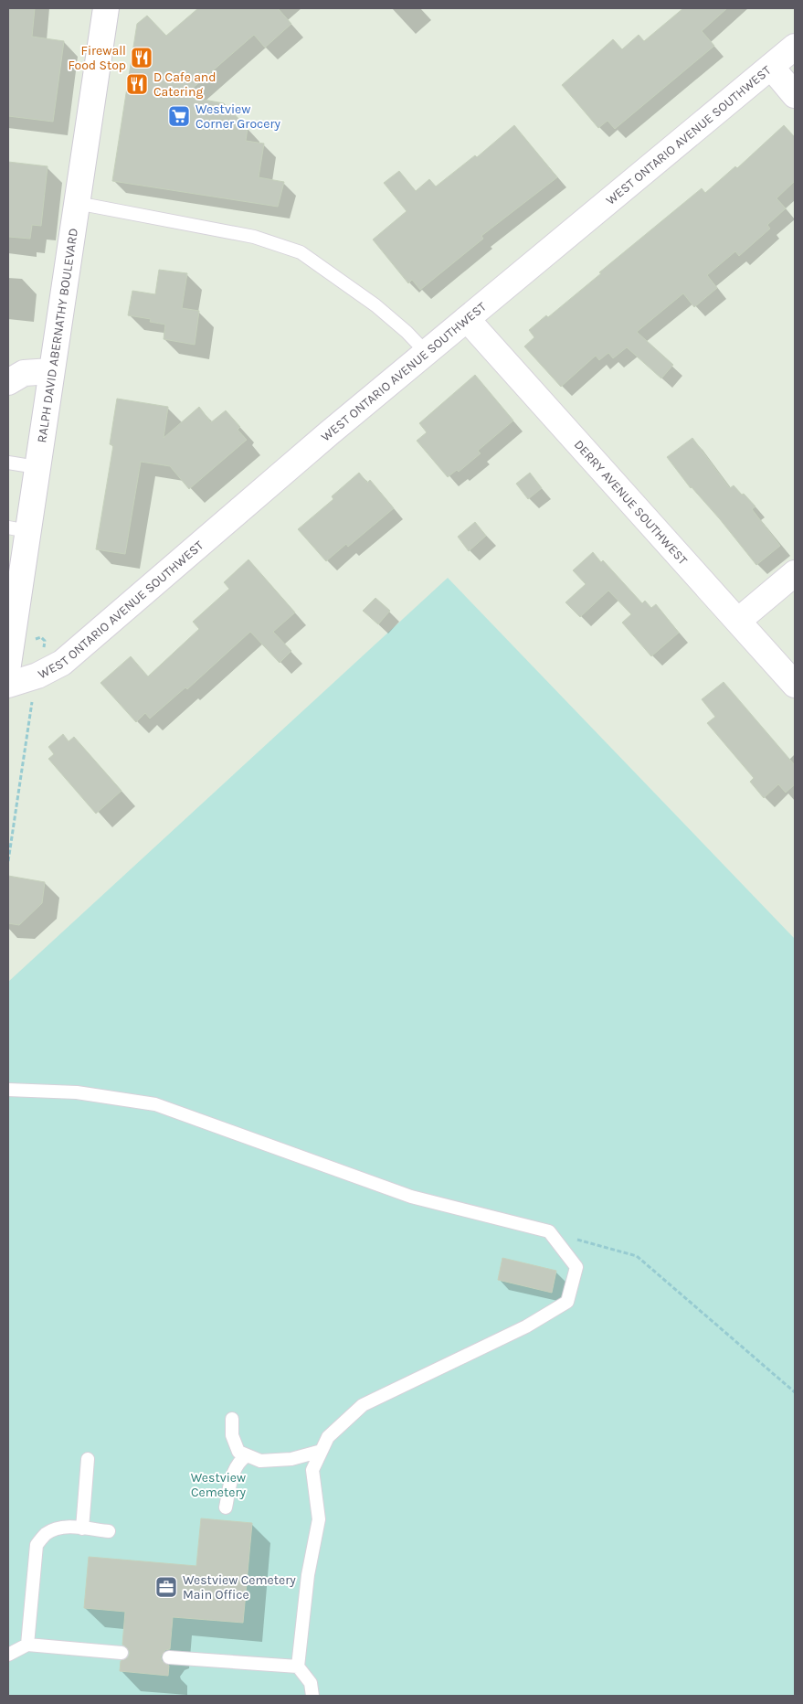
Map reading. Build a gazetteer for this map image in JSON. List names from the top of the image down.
{
  "streets": {
    "street": ["WEST ONTARIO AVENUE SOUTHWEST", "RALPH DAVID ABERNATHY BOULEVARD", "DERRY AVENUE SOUTHWEST"]
  },
  "crossings": [
    ["WEST ONTARIO AVENUE SOUTHWEST", "DERRY AVENUE SOUTHWEST"]
  ],
  "parks": ["Westview Cemetery"],
  "places": {
    "restaurant": ["Firewall Food Stop", "D Cafe and Catering"],
    "supermarket": ["Westview Corner Grocery"],
    "office": ["Westview Cemetery Main Office"]
  }
}
